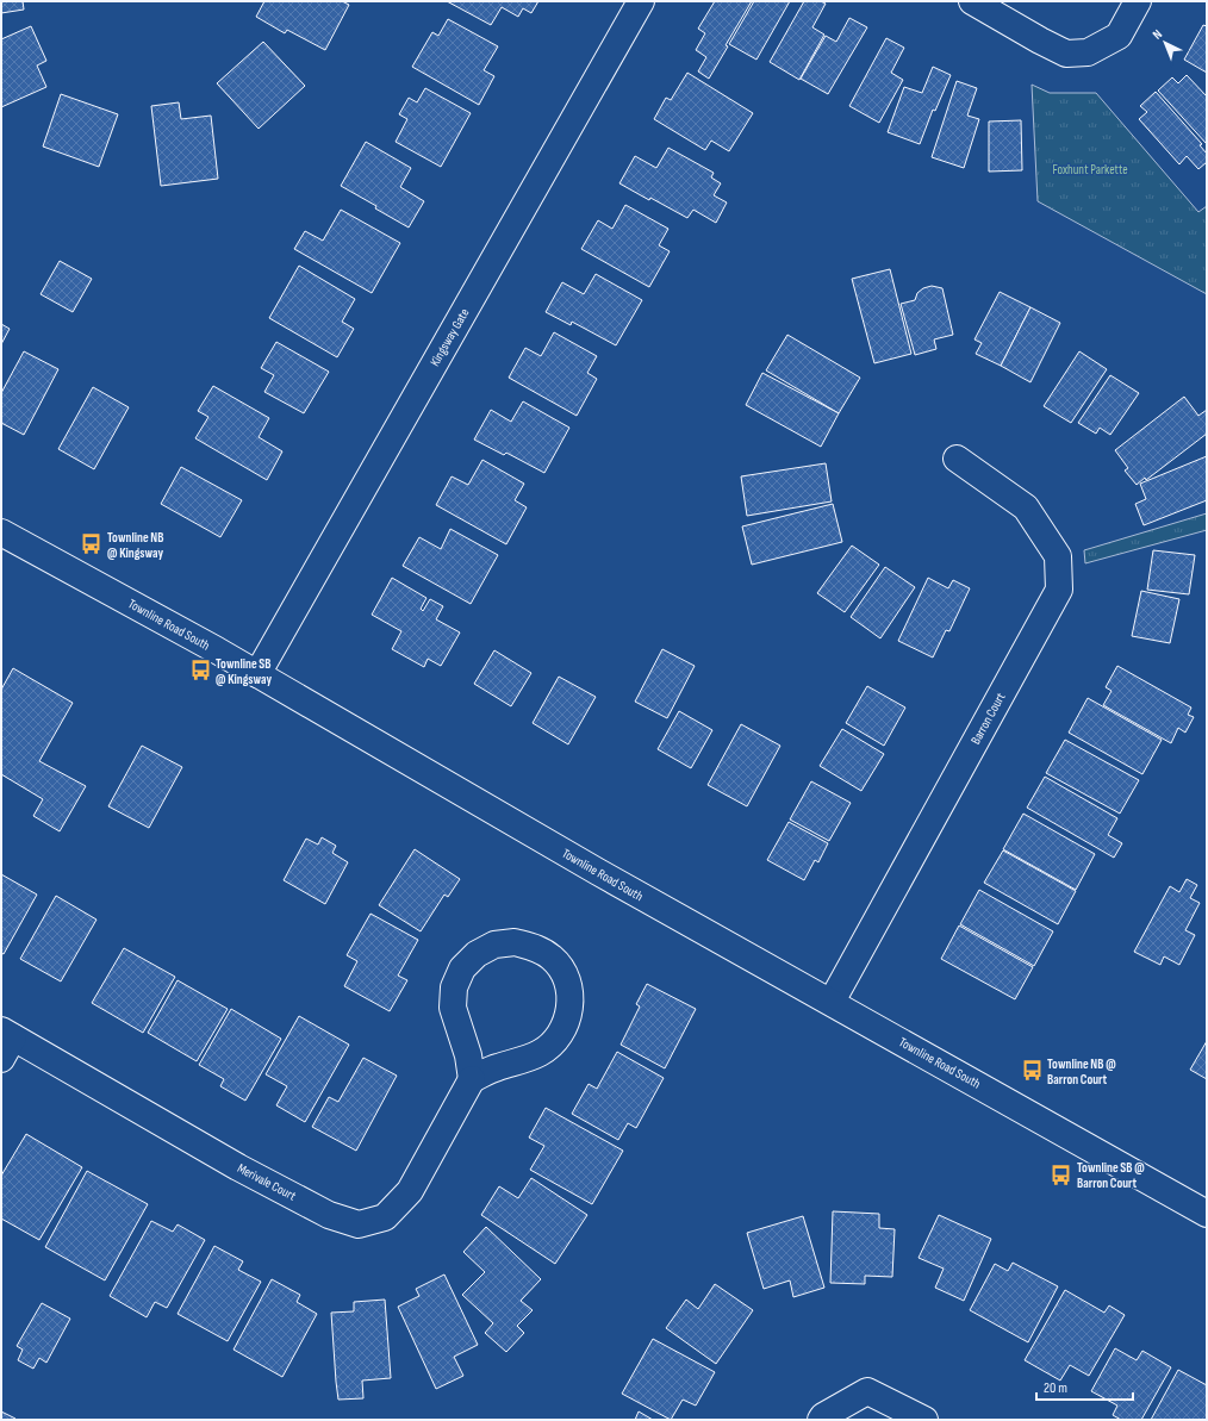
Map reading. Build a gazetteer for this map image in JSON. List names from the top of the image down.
{
  "streets": {
    "street": [
      "Kingsway Gate",
      "Townline Road South",
      "Barron Court",
      "Merivale Court"
    ]
  },
  "crossings": [
    ["Kingsway Gate", "Townline Road South"],
    ["Townline Road South", "Barron Court"]
  ],
  "parks": ["Foxhunt Parkette"],
  "places": {
    "bus stop": [
      "Townline NB @ Kingsway",
      "Townline SB @ Kingsway",
      "Townline NB @ Barron Court",
      "Townline SB @ Barron Court"
    ]
  },
  "scale_bar": "20 m",
  "north": "top left"
}
